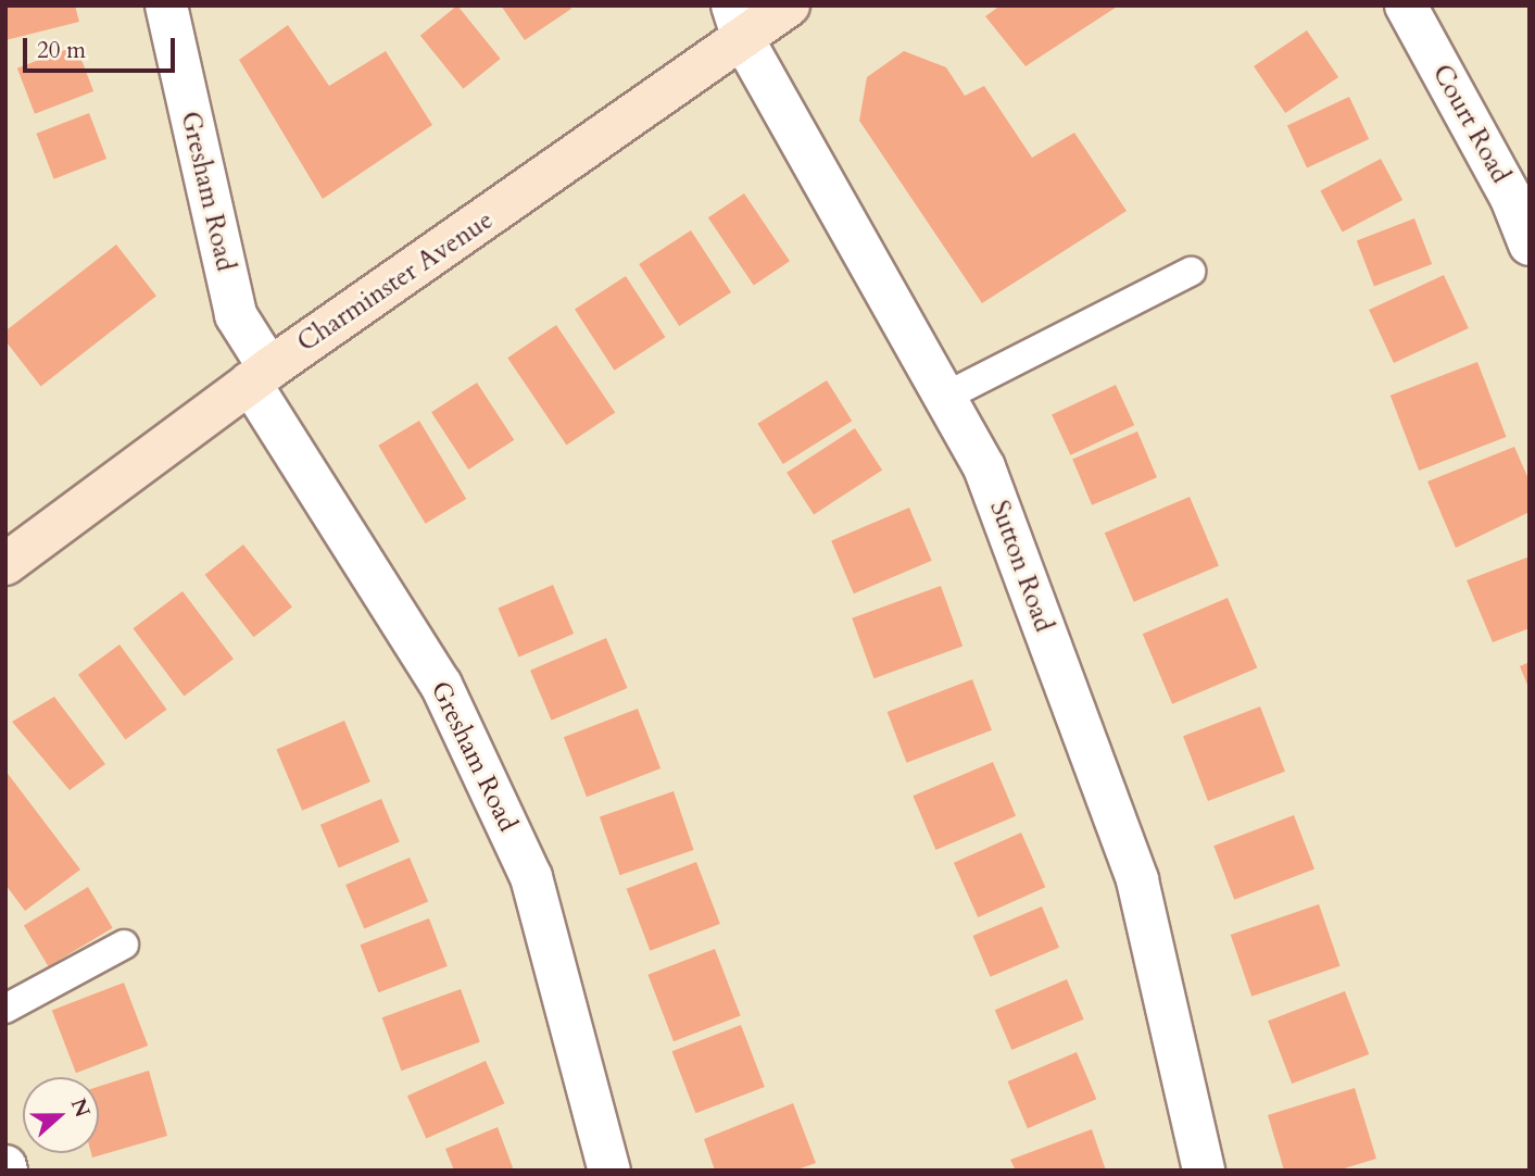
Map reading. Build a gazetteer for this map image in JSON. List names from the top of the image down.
{
  "streets": {
    "street": [
      "Court Road",
      "Gresham Road",
      "Charminster Avenue",
      "Sutton Road"
    ]
  },
  "crossings": [
    ["Gresham Road", "Charminster Avenue"],
    ["Charminster Avenue", "Sutton Road"]
  ],
  "scale_bar": "20 m",
  "north": "right"
}
